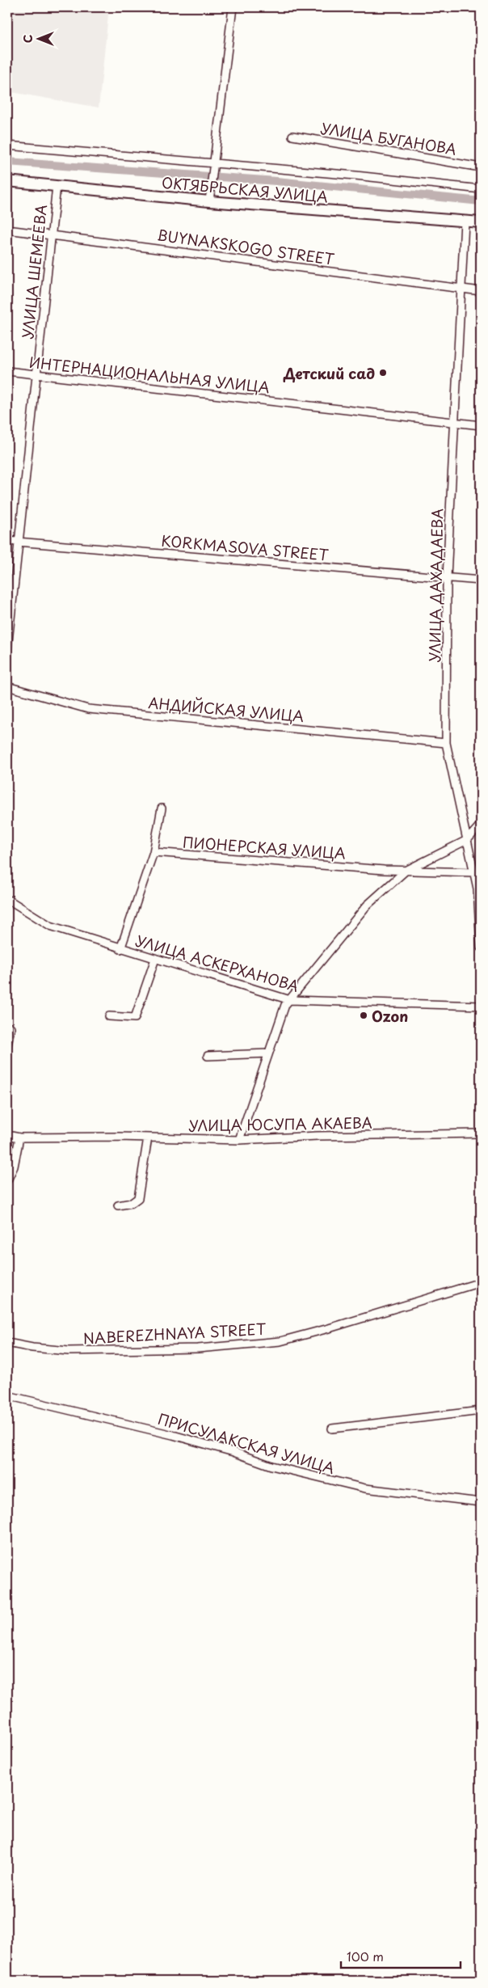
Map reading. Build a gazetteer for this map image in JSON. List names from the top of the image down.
{
  "streets": {
    "street": [
      "УЛИЦА БУГАНОВА",
      "ОКТЯБРЬСКАЯ УЛИЦА",
      "BUYNAKSKOGO STREET",
      "УЛИЦА ШЕМЕЕВА",
      "ИНТЕРНАЦИОНАЛЬНАЯ УЛИЦА",
      "KORKMASOVA STREET",
      "УЛИЦА ДАХАДАЕВА",
      "АНДИЙСКАЯ УЛИЦА",
      "ПИОНЕРСКАЯ УЛИЦА",
      "УЛИЦА АСКЕРХАНОВА",
      "УЛИЦА ЮСУПА АКАЕВА",
      "NABEREZHNAYA STREET",
      "ПРИСУЛАКСКАЯ УЛИЦА"
    ]
  },
  "crossings": [
    ["ОКТЯБРЬСКАЯ УЛИЦА", "УЛИЦА ШЕМЕЕВА"],
    ["ОКТЯБРЬСКАЯ УЛИЦА", "УЛИЦА ДАХАДАЕВА"],
    ["BUYNAKSKOGO STREET", "УЛИЦА ШЕМЕЕВА"],
    ["BUYNAKSKOGO STREET", "УЛИЦА ДАХАДАЕВА"],
    ["УЛИЦА ШЕМЕЕВА", "ИНТЕРНАЦИОНАЛЬНАЯ УЛИЦА"],
    ["УЛИЦА ШЕМЕЕВА", "KORKMASOVA STREET"],
    ["ИНТЕРНАЦИОНАЛЬНАЯ УЛИЦА", "УЛИЦА ДАХАДАЕВА"],
    ["KORKMASOVA STREET", "УЛИЦА ДАХАДАЕВА"],
    ["УЛИЦА ДАХАДАЕВА", "АНДИЙСКАЯ УЛИЦА"],
    ["УЛИЦА ДАХАДАЕВА", "ПИОНЕРСКАЯ УЛИЦА"]
  ],
  "places": ["Детский сад", "Ozon"],
  "scale_bar": "100 m",
  "north": "left"
}
